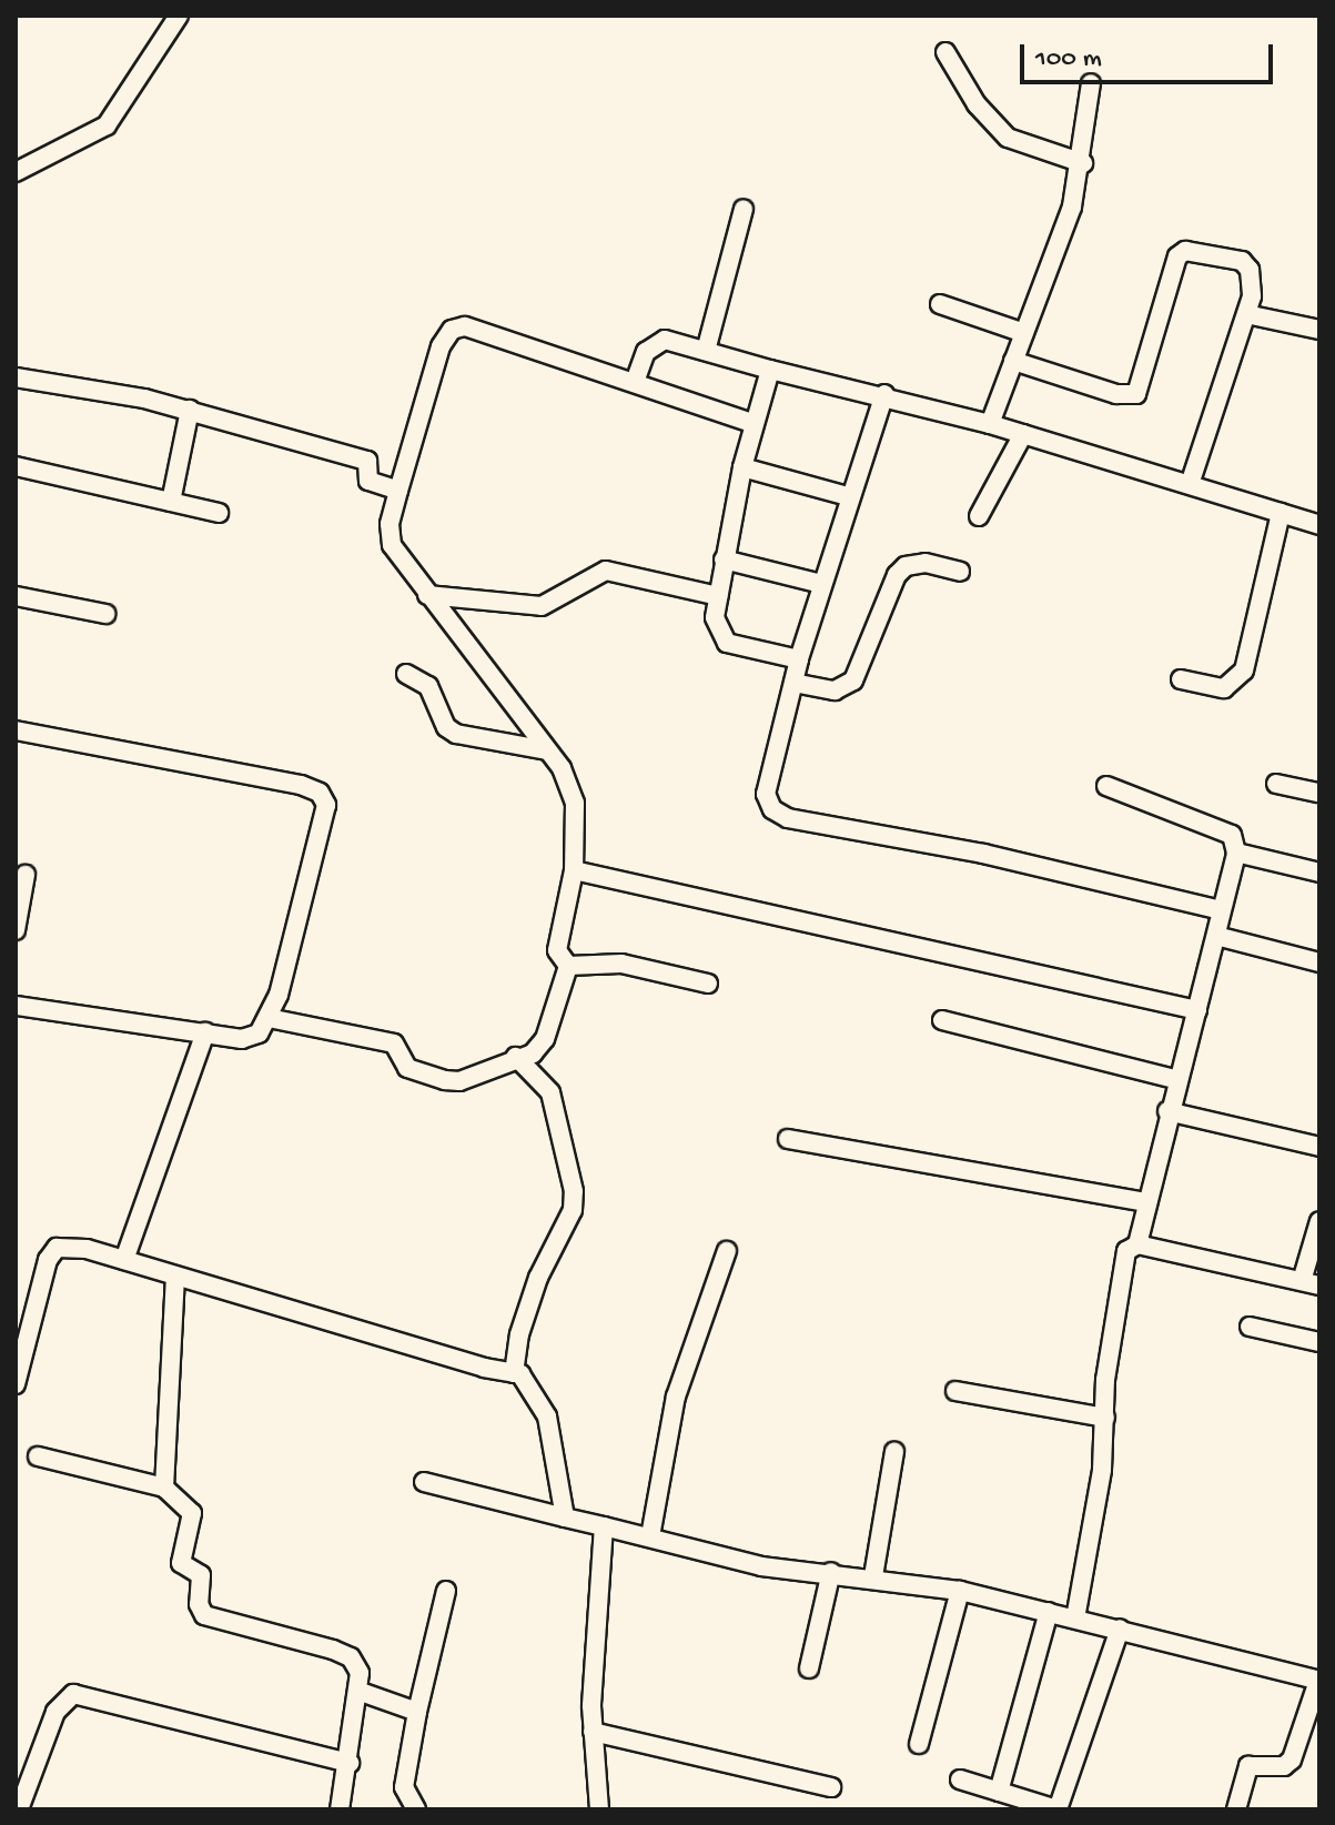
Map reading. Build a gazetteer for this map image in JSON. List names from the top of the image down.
{
  "scale_bar": "100 m"
}
